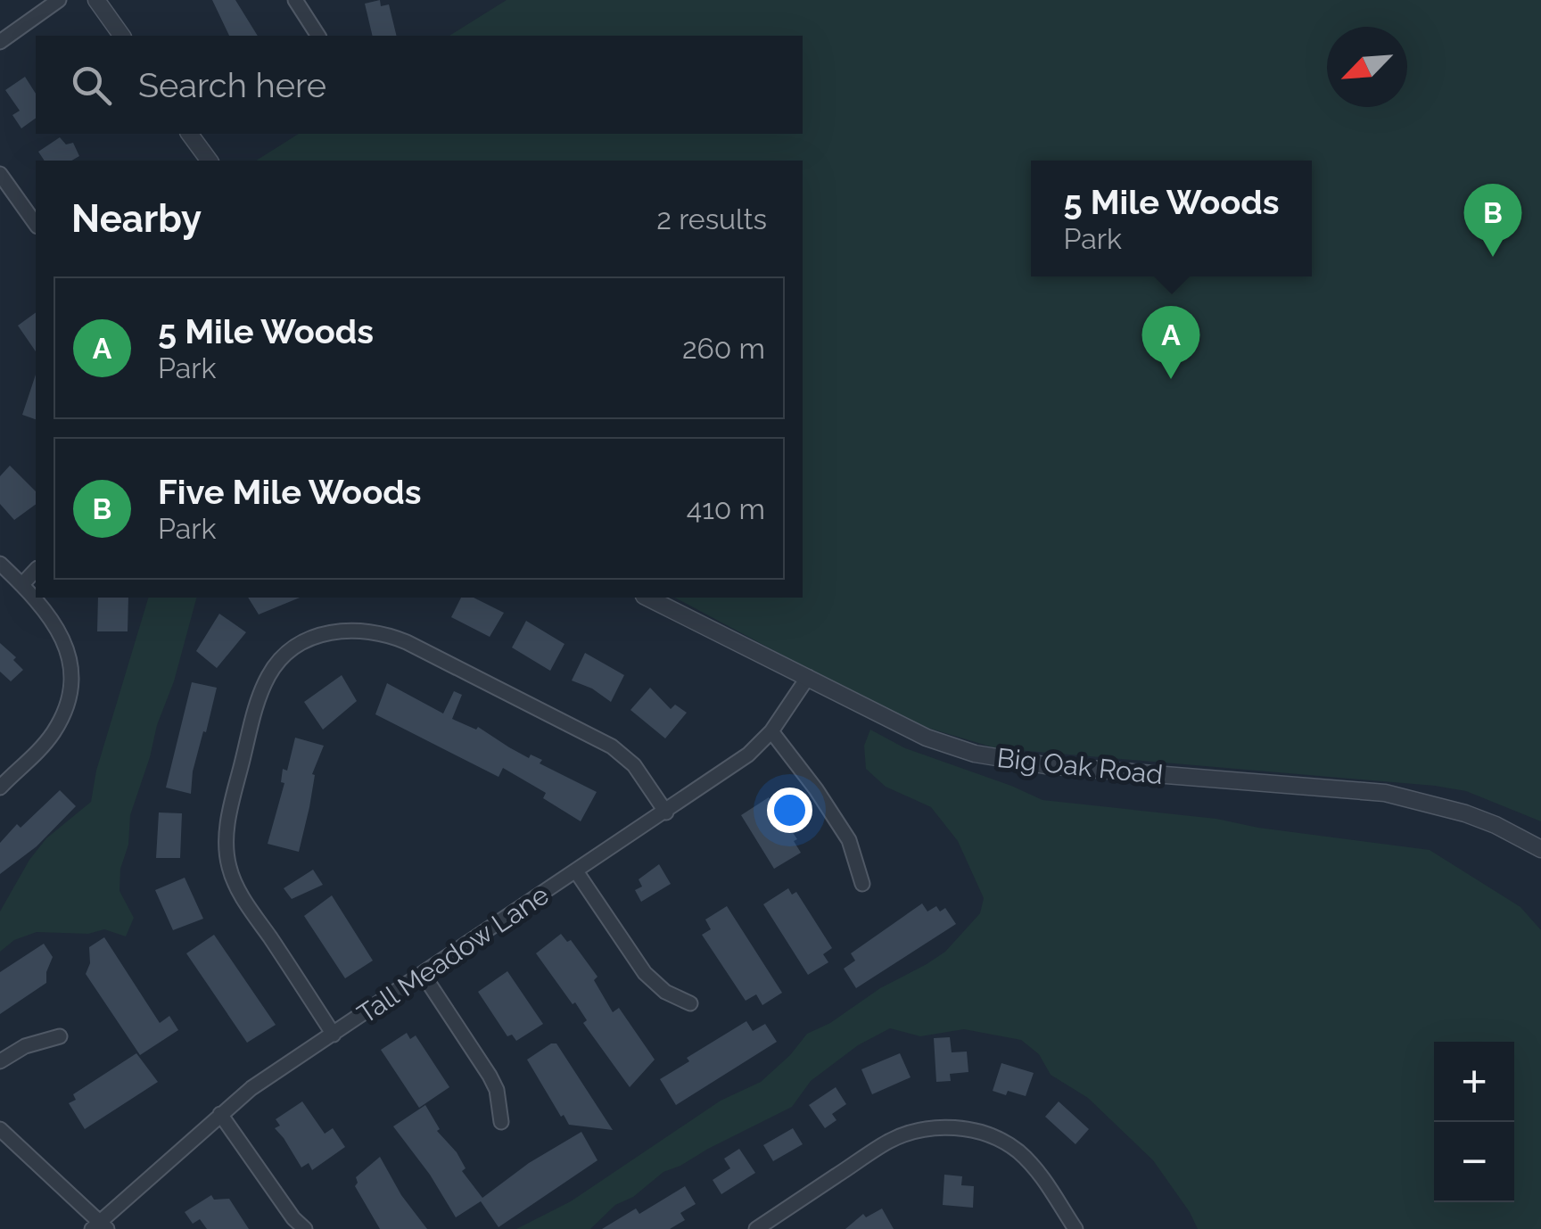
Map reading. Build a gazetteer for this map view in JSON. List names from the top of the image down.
{
  "streets": {
    "street": ["Big Oak Road", "Tall Meadow Lane"]
  },
  "crossings": [
    ["Big Oak Road", "Tall Meadow Lane"]
  ],
  "north": "bottom left",
  "page": {
    "search": "Search here",
    "popup": ["5 Mile Woods", "Park"],
    "heading": ["Nearby", "2 results"],
    "pins": ["B", "A"],
    "list": [
      {
        "mark": "A",
        "name": "5 Mile Woods",
        "note": "Park",
        "value": "260 m"
      },
      {
        "mark": "B",
        "name": "Five Mile Woods",
        "note": "Park",
        "value": "410 m"
      }
    ],
    "map_buttons": ["+", "−"]
  }
}
